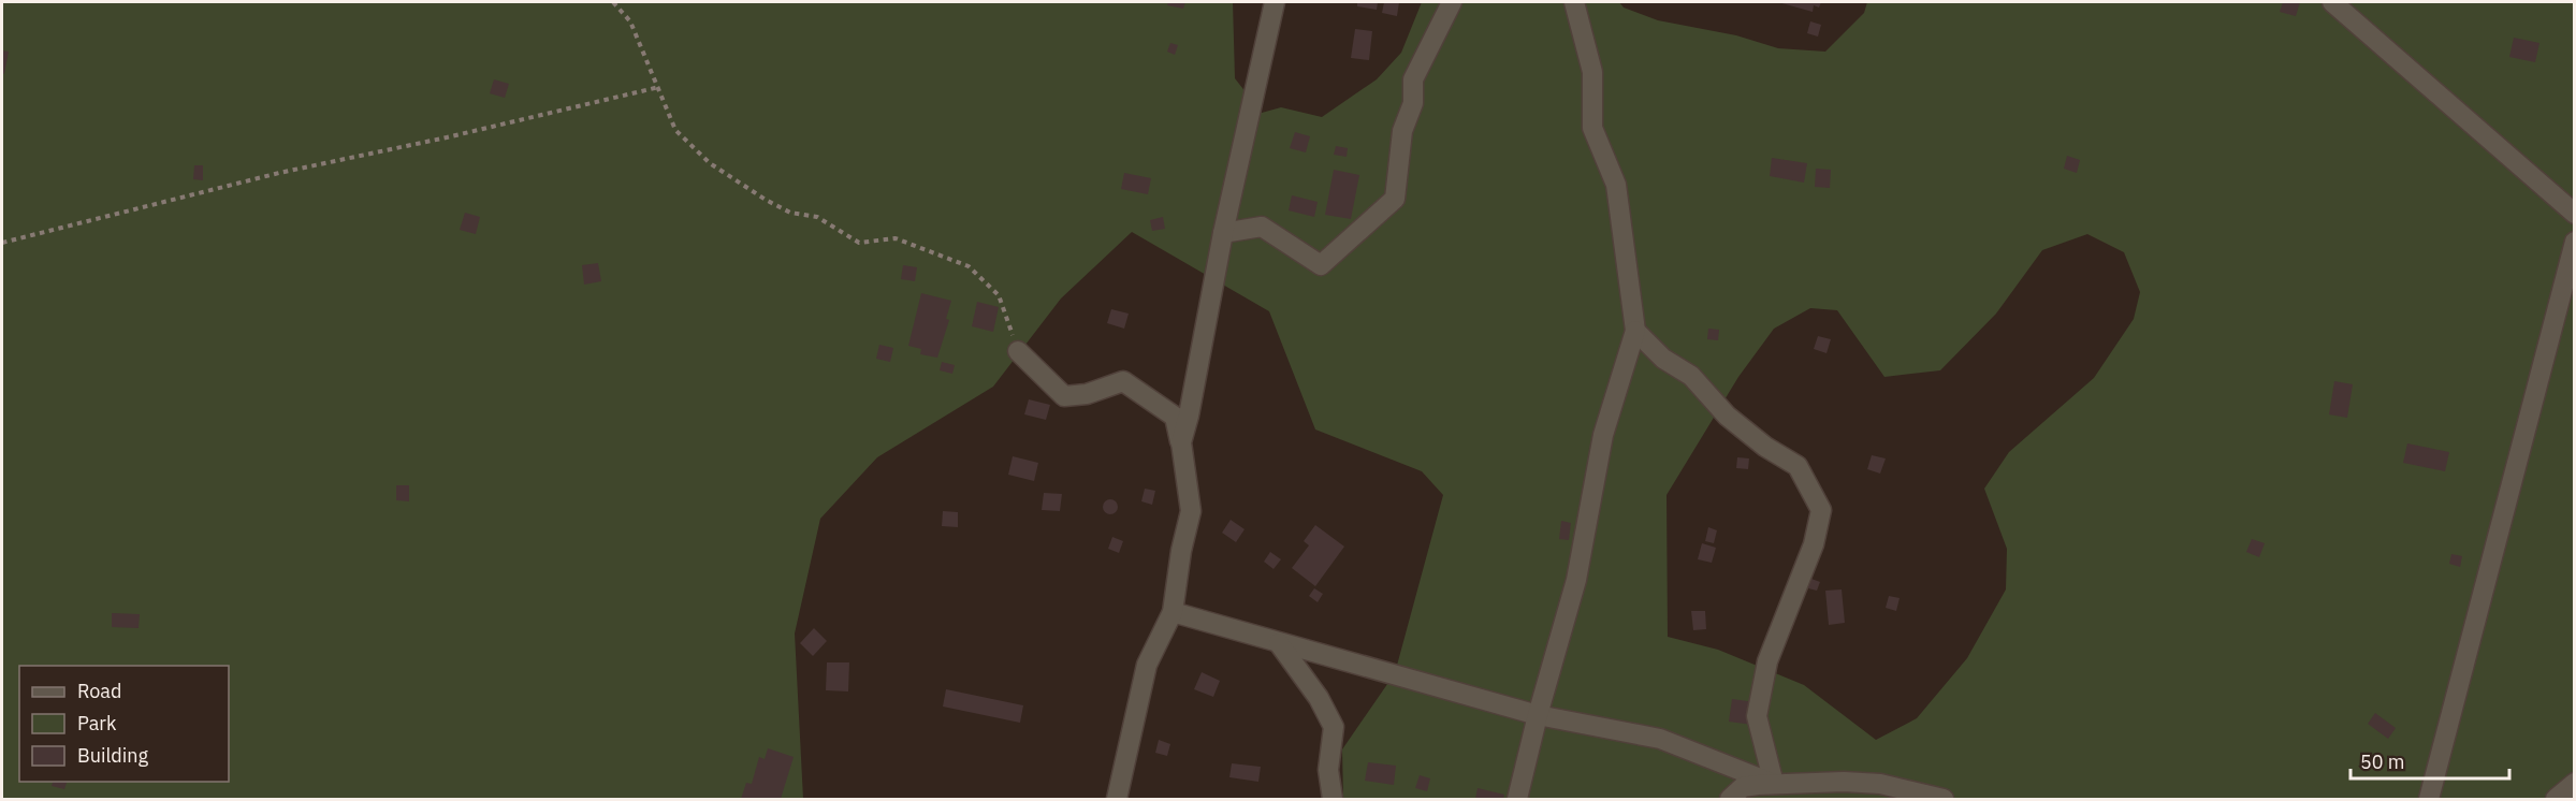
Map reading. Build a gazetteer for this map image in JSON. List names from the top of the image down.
{
  "legend": ["Road", "Park", "Building"],
  "scale_bar": "50 m"
}
